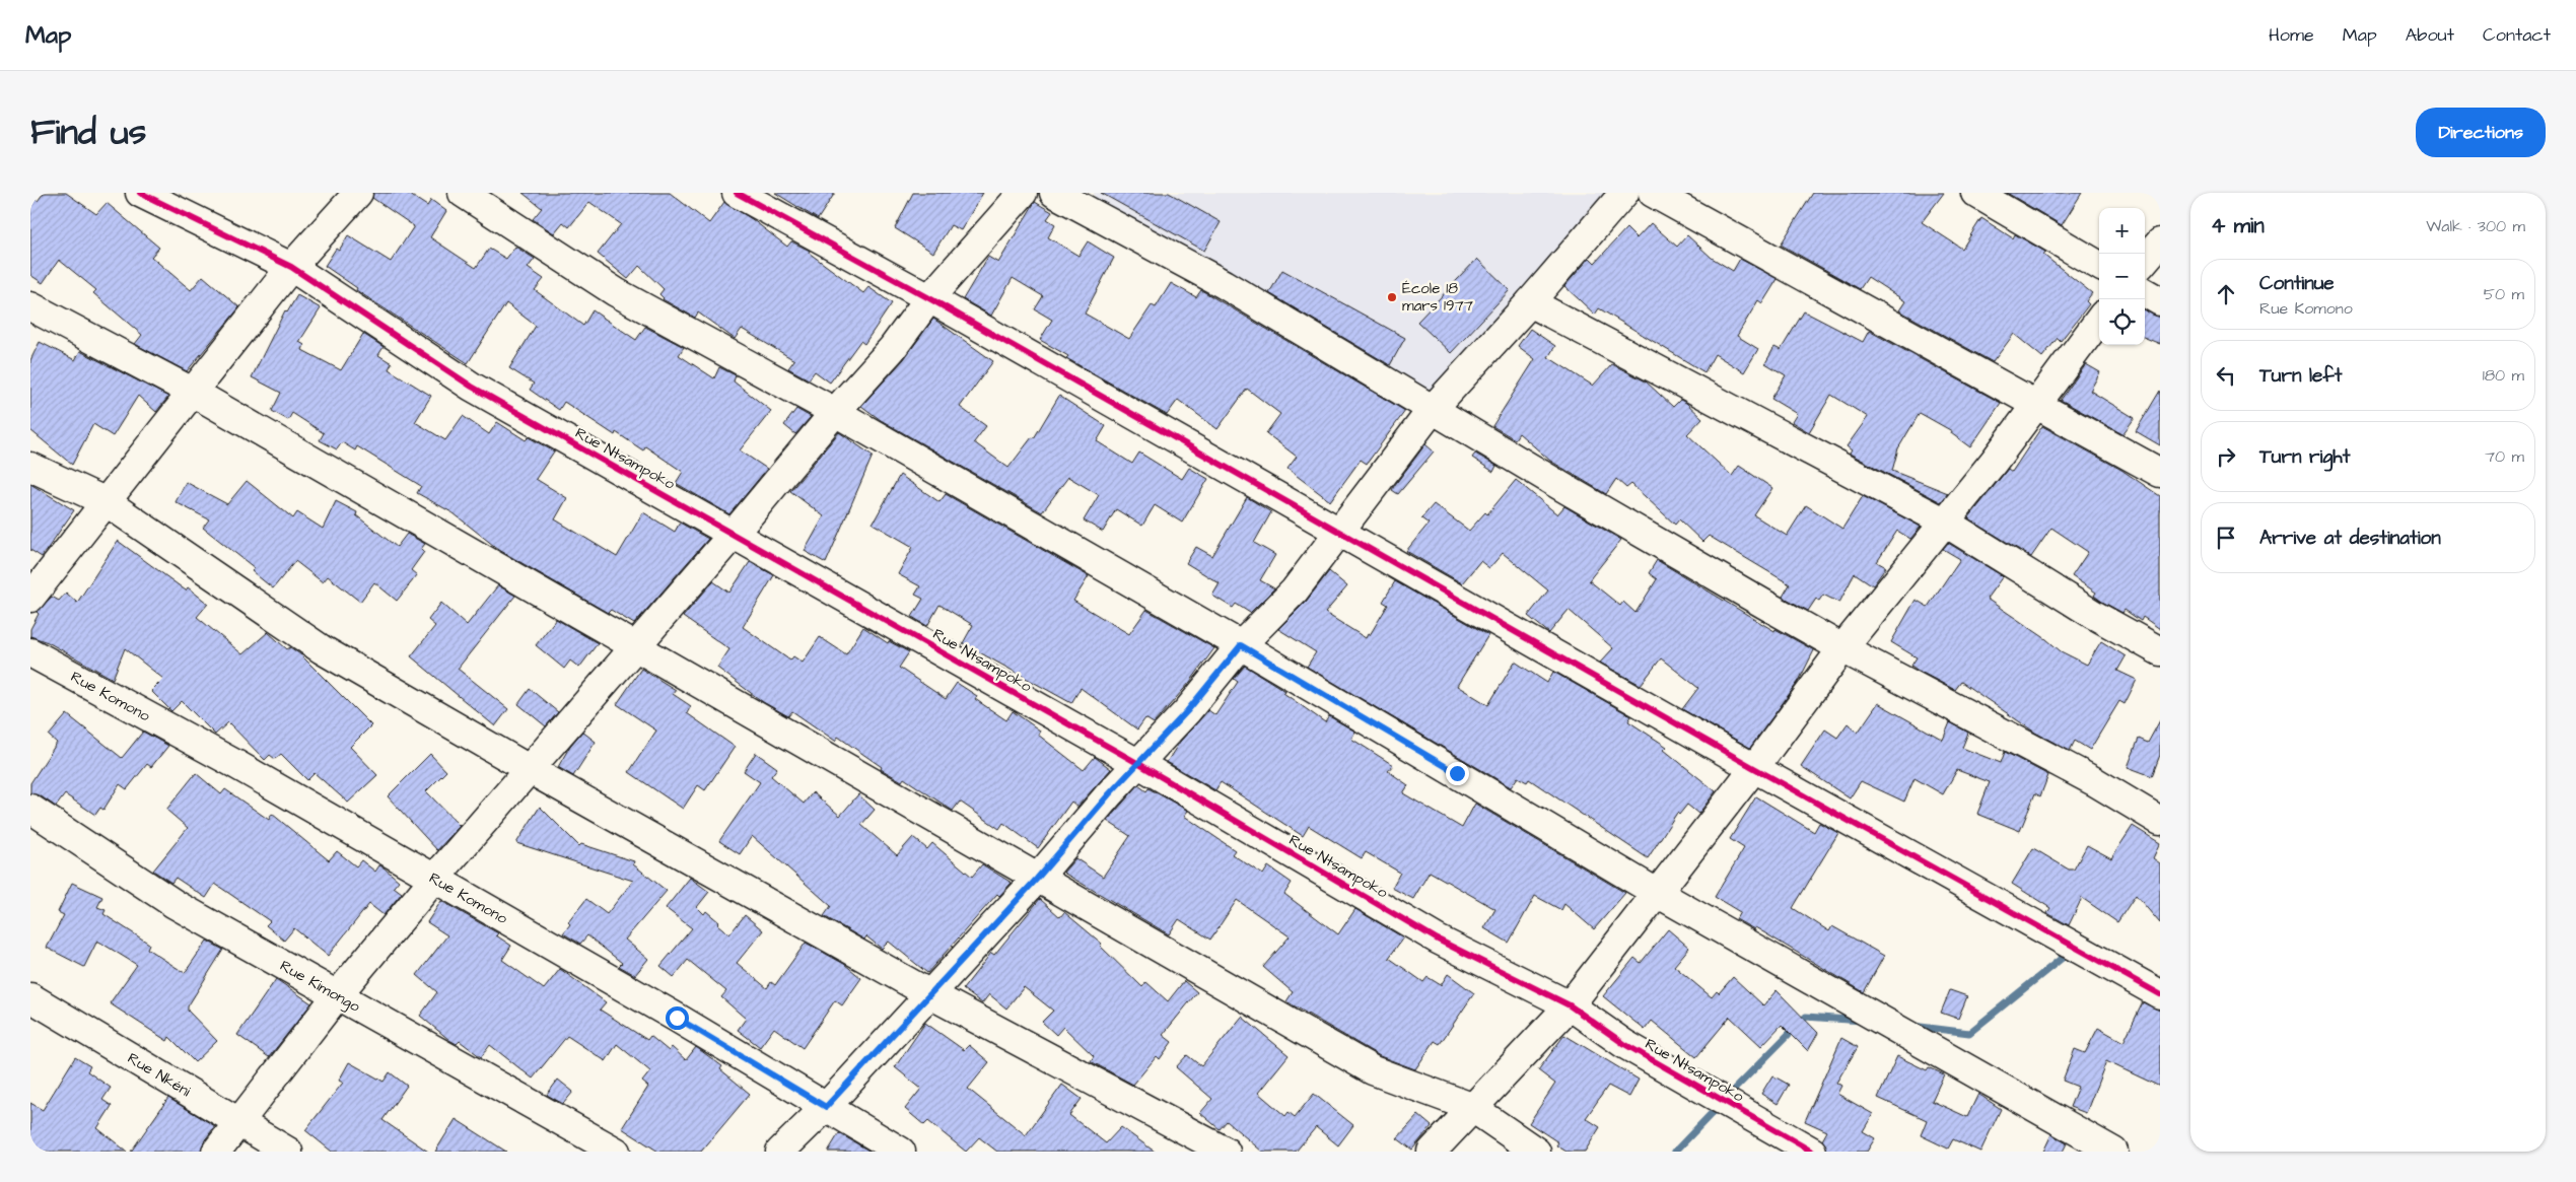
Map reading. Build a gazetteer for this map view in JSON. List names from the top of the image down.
{
  "streets": {
    "street": [
      "Rue Ntsampoko",
      "Rue Komono",
      "Rue Kimongo",
      "Rue Nkéni"
    ]
  },
  "places": ["École 18 mars 1977"],
  "page": {
    "header": "Map",
    "nav": [
      "Home",
      "Map",
      "About",
      "Contact"
    ],
    "title": "Find us",
    "buttons": "Directions",
    "heading": ["4 min", "Walk · 300 m"],
    "map_buttons": ["+", "−"],
    "list": [
      ["Continue", "Rue Komono", "50 m"],
      ["Turn left", "180 m"],
      ["Turn right", "70 m"],
      "Arrive at destination"
    ]
  }
}
